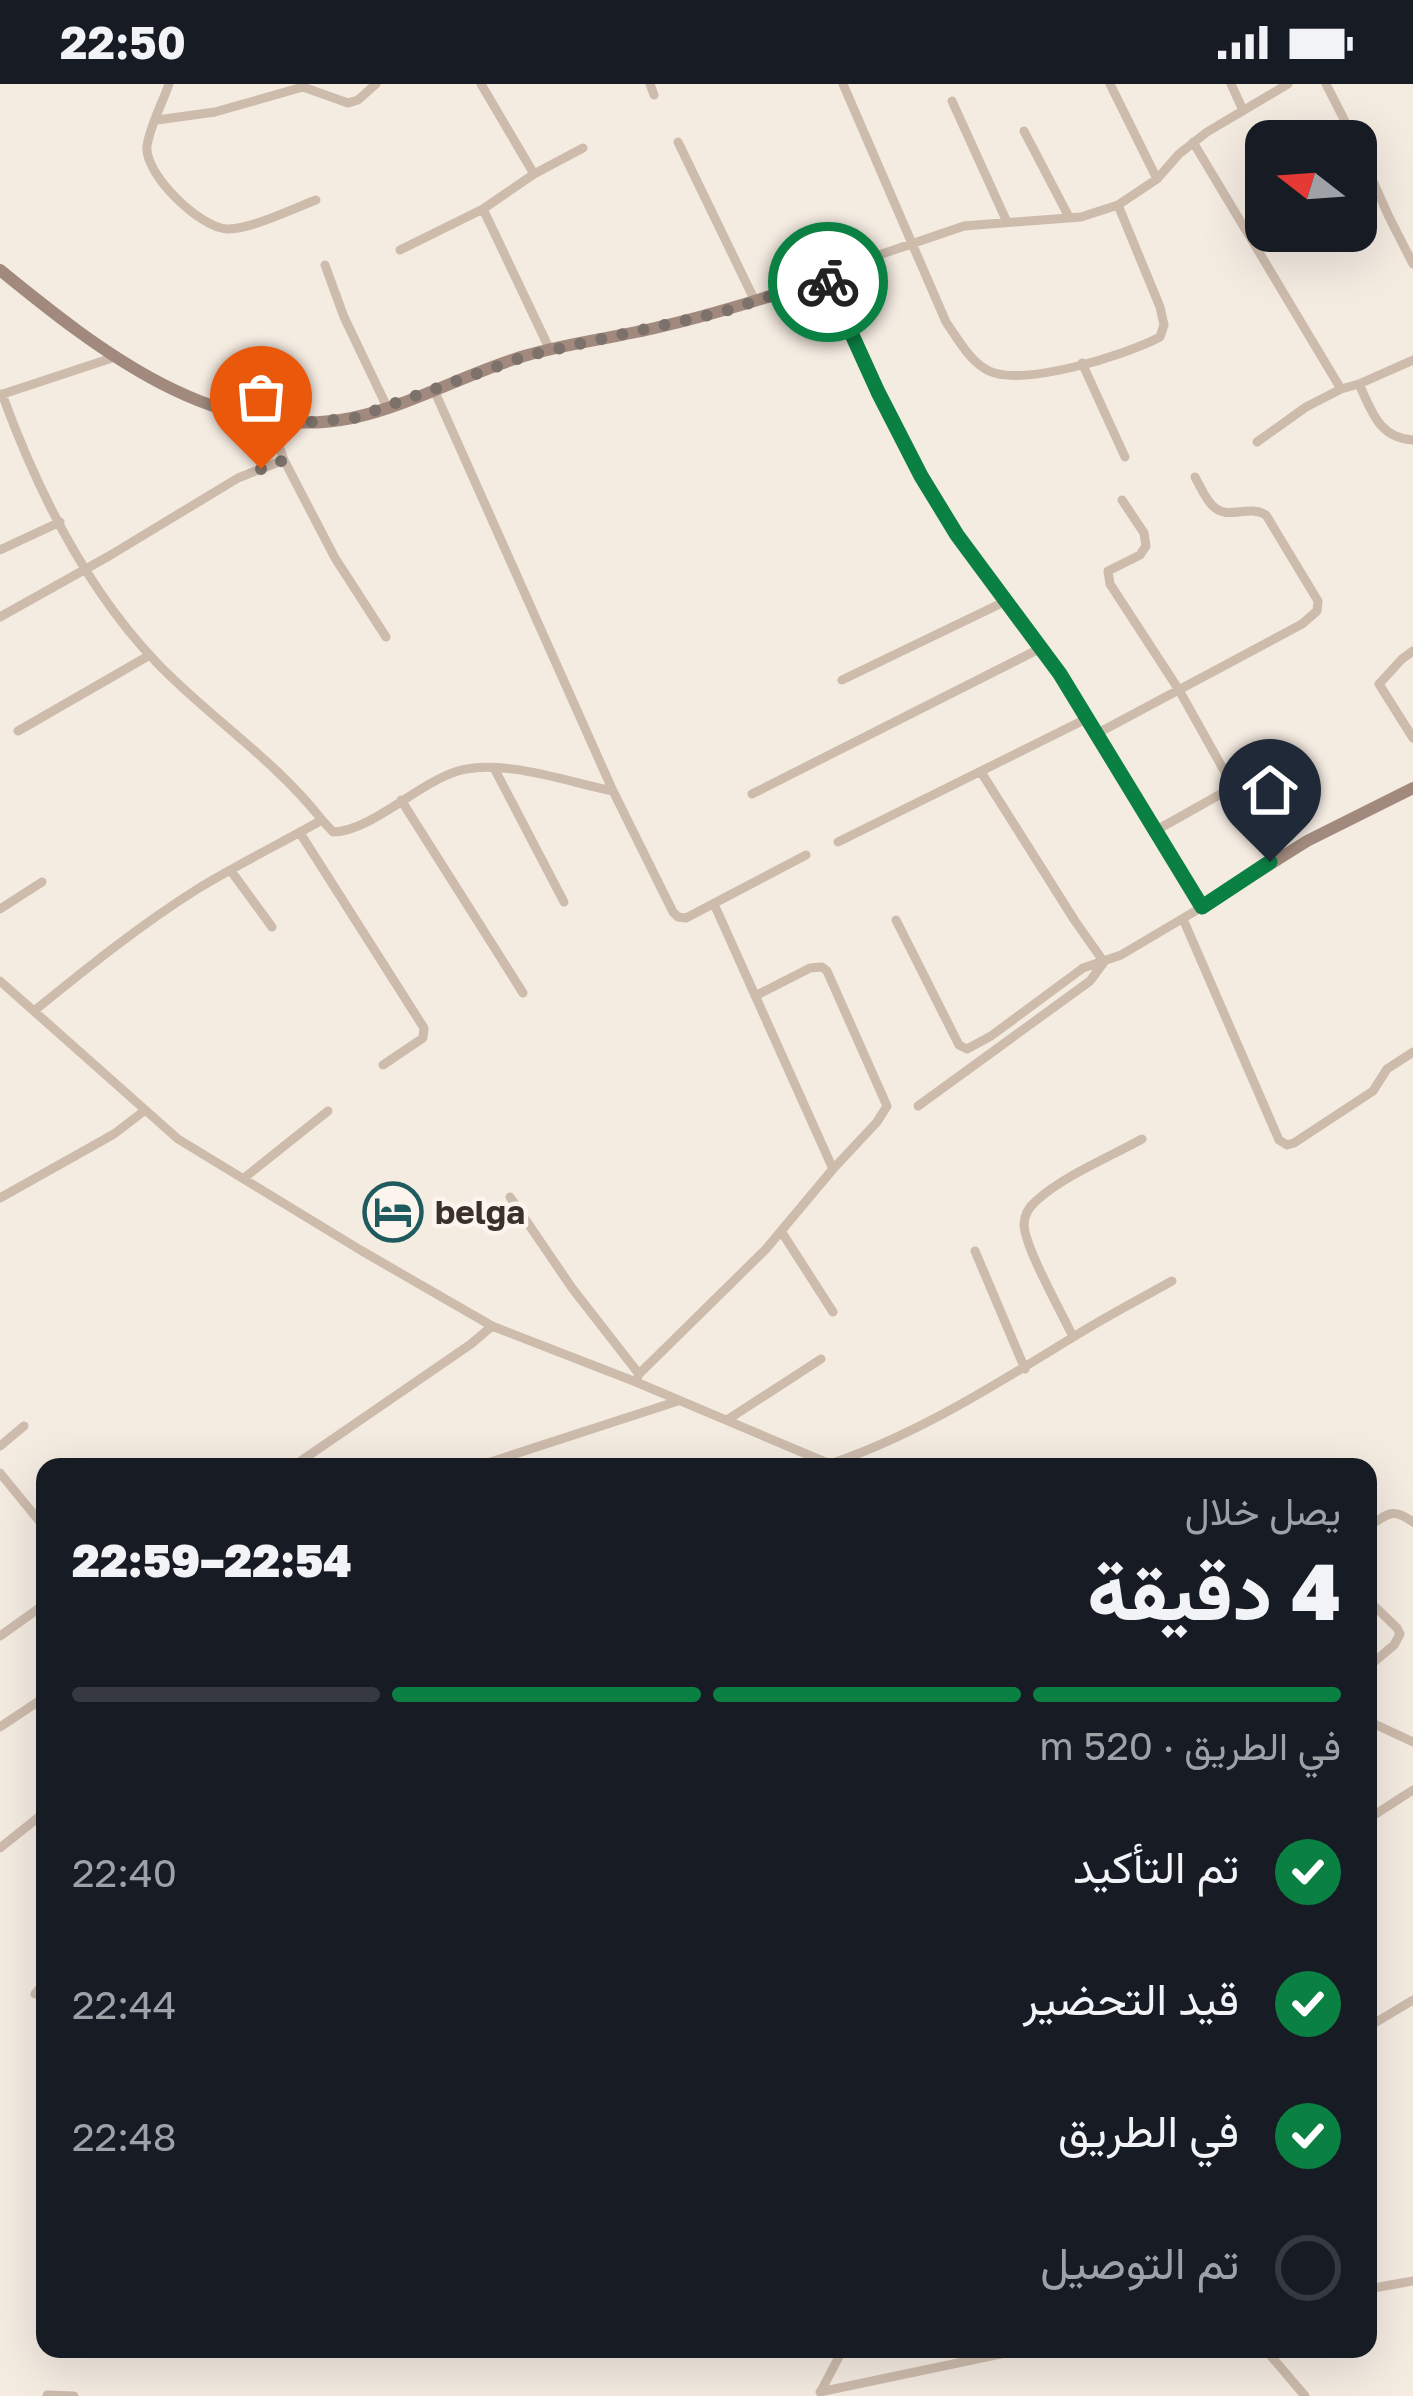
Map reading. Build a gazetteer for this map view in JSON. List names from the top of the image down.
{
  "places": {
    "hotel": ["belga"]
  },
  "north": "left",
  "page": {
    "status": "22:50",
    "heading": ["4 دقيقة", "يصل خلال", "22:54–22:59"],
    "bar": "في الطريق · 520 m",
    "list": [
      ["تم التأكيد", "22:40"],
      ["قيد التحضير", "22:44"],
      ["في الطريق", "22:48"],
      "تم التوصيل"
    ]
  }
}
